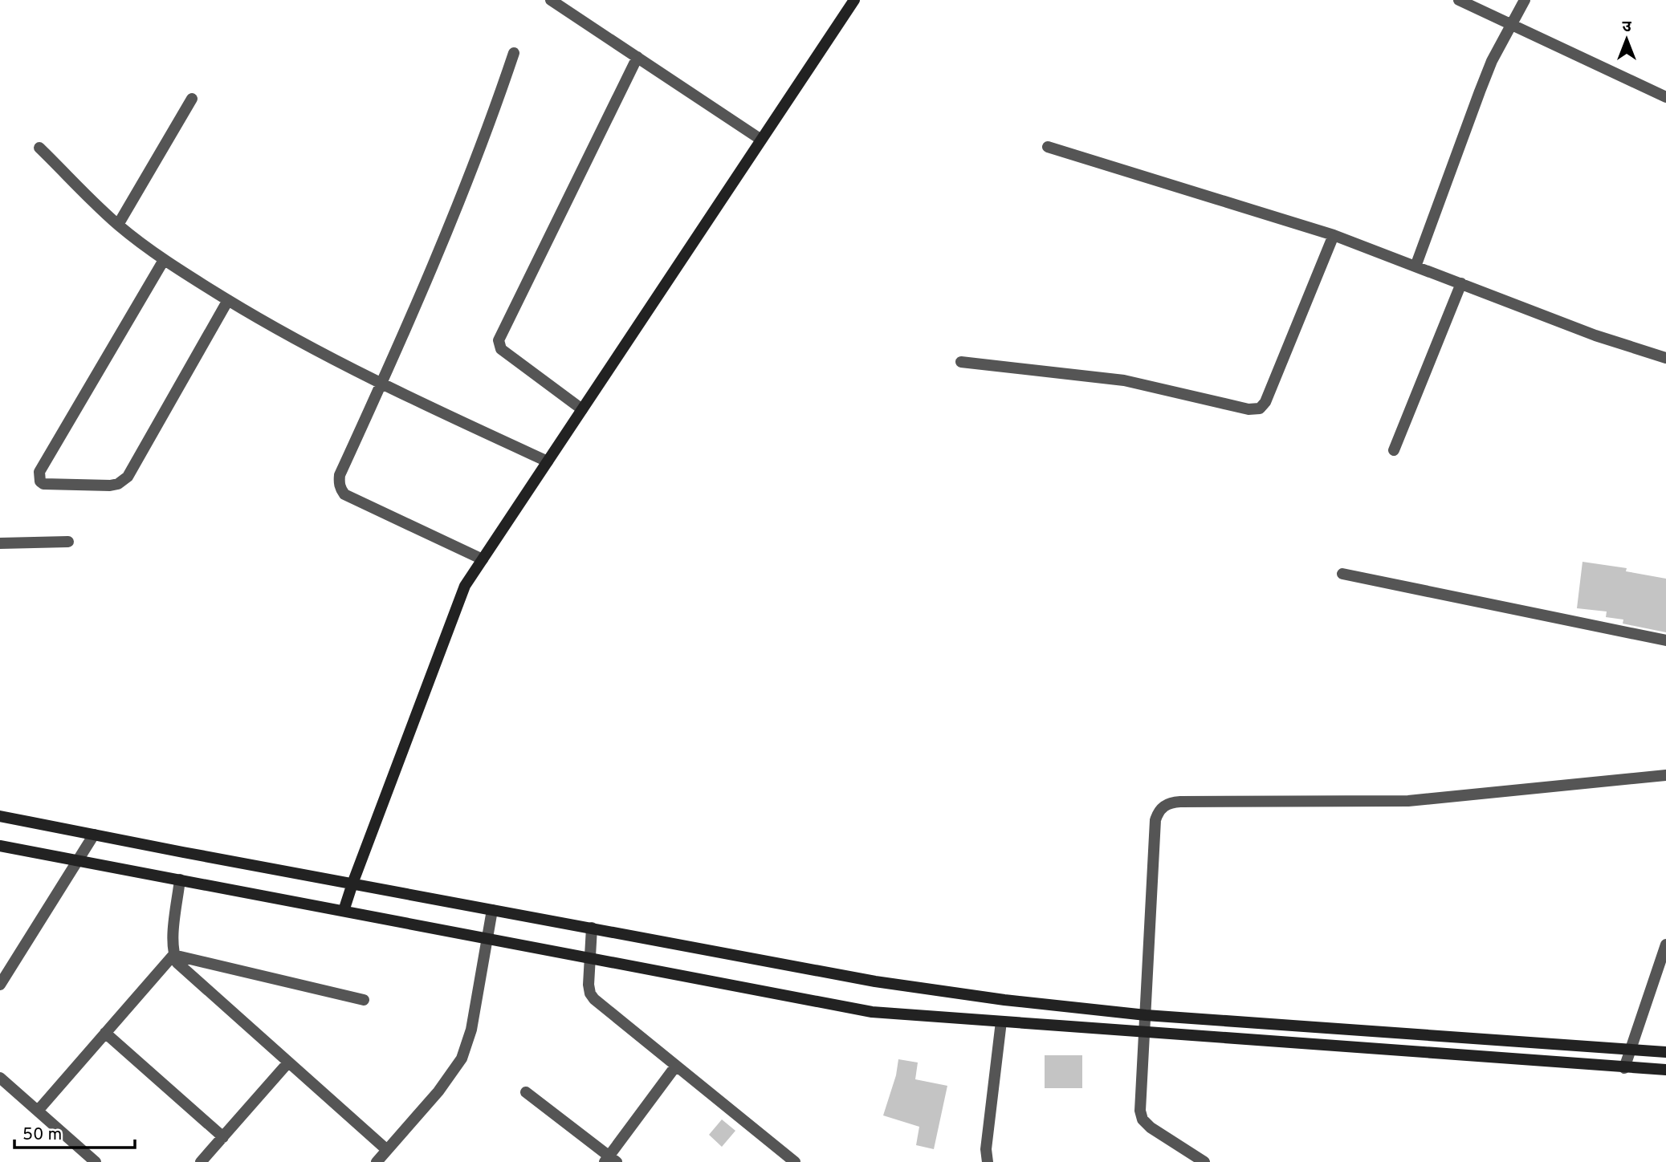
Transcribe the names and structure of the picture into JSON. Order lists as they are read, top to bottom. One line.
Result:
{"scale_bar":"50 m","north":"top"}
